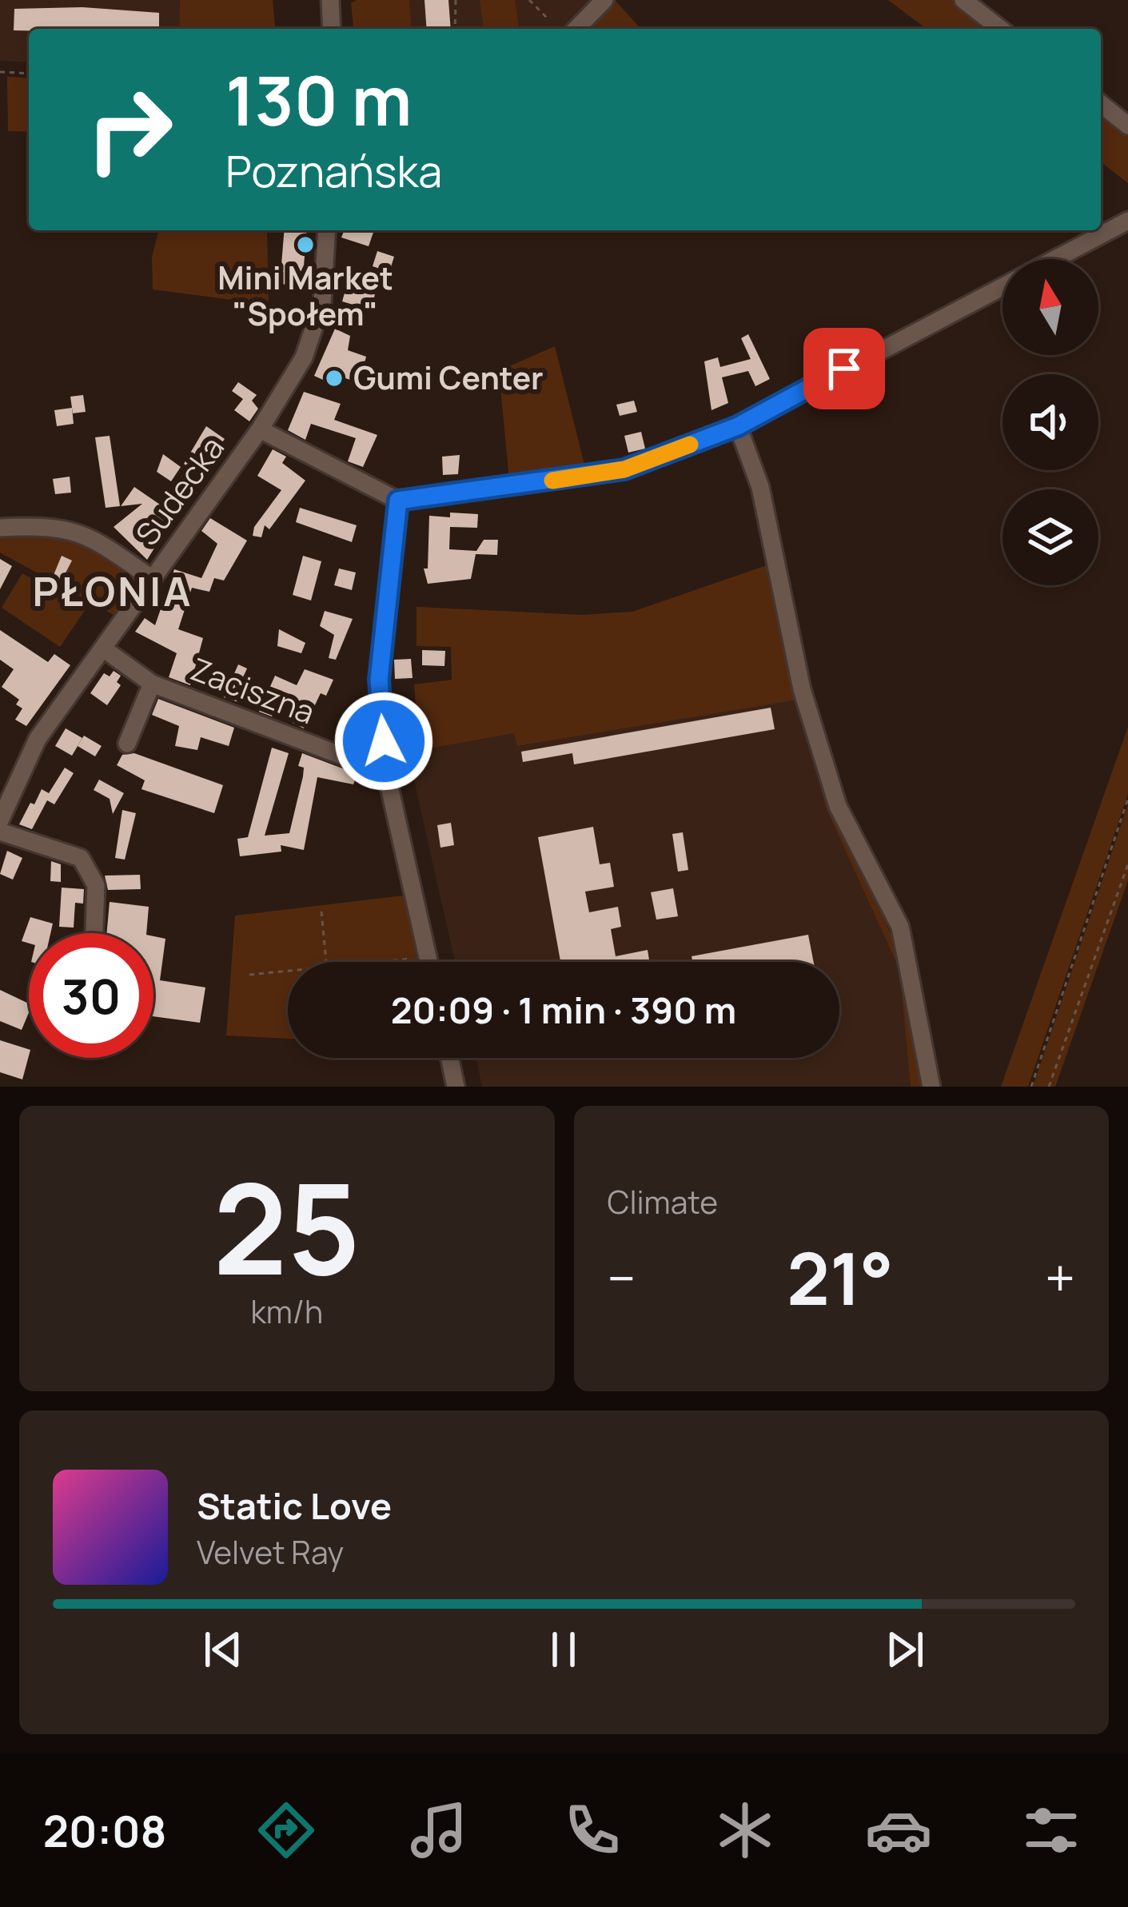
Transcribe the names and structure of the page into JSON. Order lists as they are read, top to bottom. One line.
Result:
{"streets":{"street":["Sudecka","Zaciszna"]},"crossings":[["Sudecka","Zaciszna"]],"districts":["PŁONIA"],"places":["Mini Market \"Społem\"","Gumi Center"],"north":"top","page":{"turn":["130 m","Poznańska"],"limit":"30","trip":"20:09 · 1 min · 390 m","tile":[["25","km/h"],"Climate"],"heat":["−","21°","+"],"song":["Static Love","Velvet Ray"],"tabs":"20:08"}}
